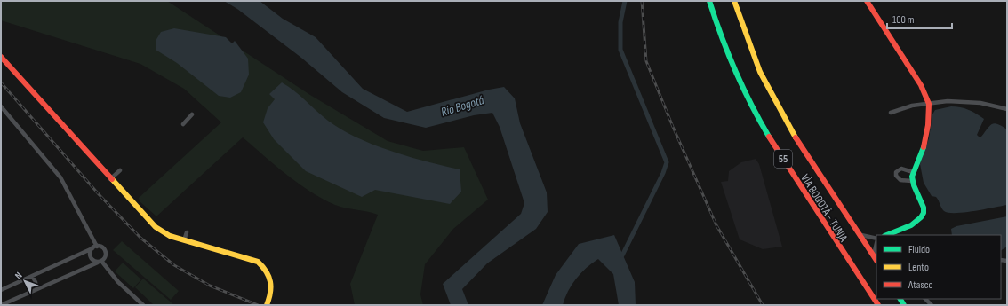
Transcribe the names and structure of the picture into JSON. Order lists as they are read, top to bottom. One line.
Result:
{"streets":{"main road":["55","VÍA BOGOTÁ - TUNJA"]},"water":["Río Bogotá"],"legend":["Fluido","Lento","Atasco"],"scale_bar":"100 m","north":"top left"}
